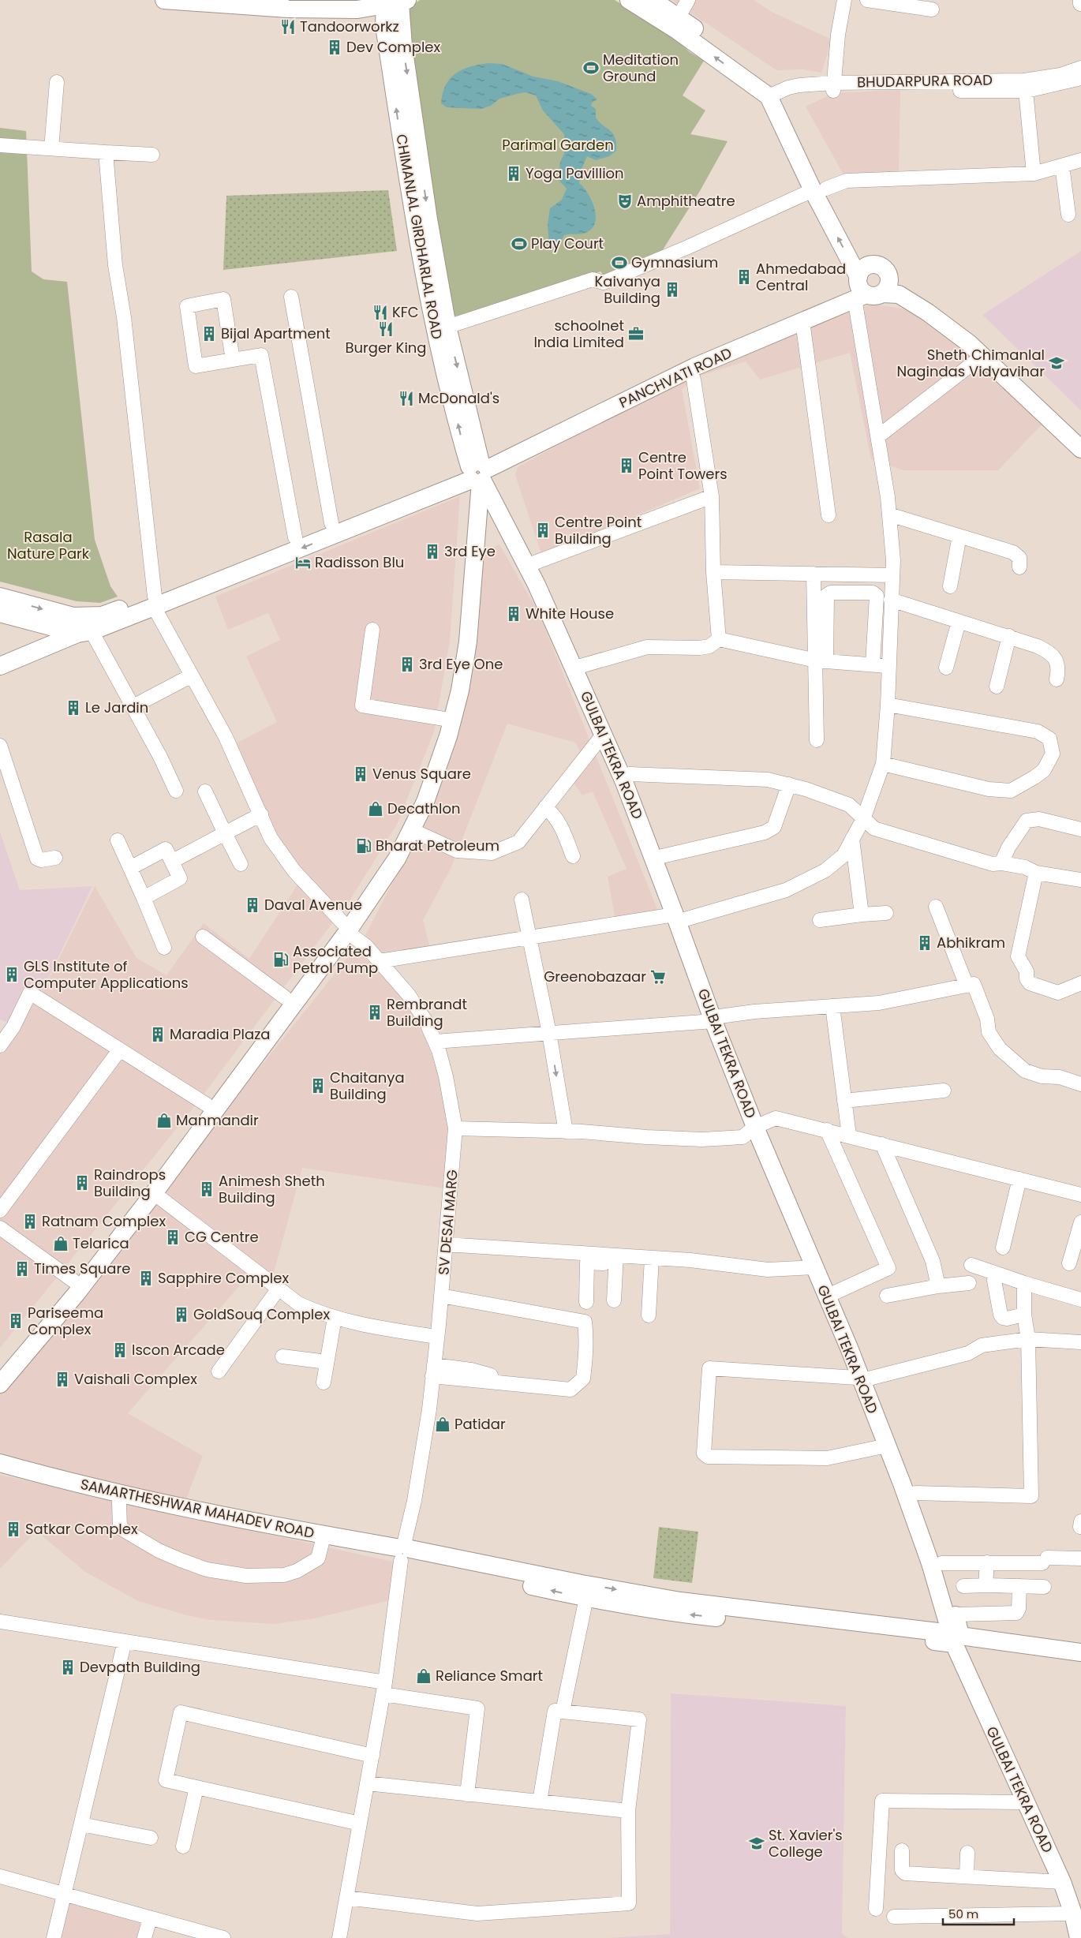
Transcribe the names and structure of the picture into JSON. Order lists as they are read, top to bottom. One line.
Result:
{"streets":{"main road":["CHIMANLAL GIRDHARLAL ROAD","PANCHVATI ROAD","GULBAI TEKRA ROAD","SAMARTHESHWAR MAHADEV ROAD"],"street":["BHUDARPURA ROAD","SV DESAI MARG"]},"crossings":[["CHIMANLAL GIRDHARLAL ROAD","PANCHVATI ROAD"],["CHIMANLAL GIRDHARLAL ROAD","GULBAI TEKRA ROAD"],["CHIMANLAL GIRDHARLAL ROAD","SV DESAI MARG"],["PANCHVATI ROAD","GULBAI TEKRA ROAD"],["SV DESAI MARG","SAMARTHESHWAR MAHADEV ROAD"]],"parks":["Parimal Garden","Rasala Nature Park"],"places":{"restaurant":["Tandoorworkz","KFC","Burger King","McDonald's"],"building":["Dev Complex","Yoga Pavillion","Ahmedabad Central","Kaivanya Building","Bijal Apartment","Centre Point Towers","Centre Point Building","3rd Eye","White House","3rd Eye One","Le Jardin","Venus Square","Daval Avenue","Abhikram","GLS Institute of Computer Applications","Rembrandt Building","Maradia Plaza","Chaitanya Building","Raindrops Building","Animesh Sheth Building","Ratnam Complex","CG Centre","Times Square","Sapphire Complex","GoldSouq Complex","Pariseema Complex","Iscon Arcade","Vaishali Complex","Satkar Complex","Devpath Building"],"sports":["Meditation Ground","Play Court","Gymnasium"],"theatre":["Amphitheatre"],"office":["schoolnet India Limited"],"school or university":["Sheth Chimanlal Nagindas Vidyavihar","St. Xavier's College"],"hotel":["Radisson Blu"],"shop":["Decathlon","Manmandir","Telarica","Patidar","Reliance Smart"],"fuel station":["Bharat Petroleum","Associated Petrol Pump"],"supermarket":["Greenobazaar"]},"scale_bar":"50 m"}
